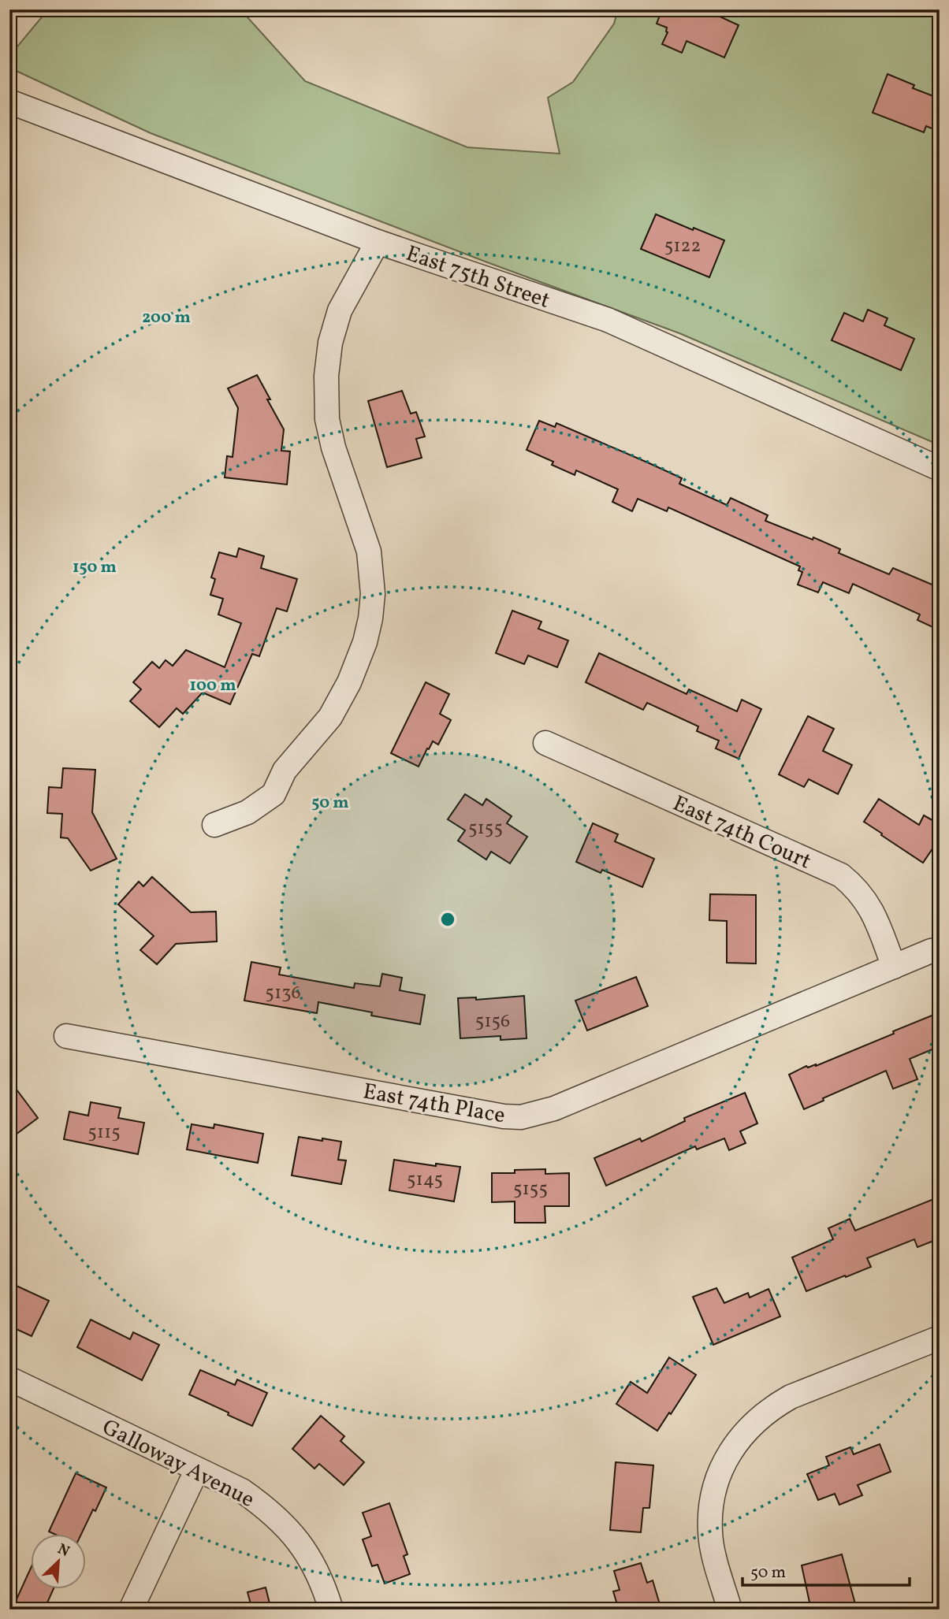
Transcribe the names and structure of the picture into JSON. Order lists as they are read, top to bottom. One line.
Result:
{"streets":{"street":["East 75th Street","East 74th Court","East 74th Place","Galloway Avenue"]},"crossings":[["East 74th Court","East 74th Place"]],"house_numbers":["5122","5155","5136","5156","5115","5145","5155"],"scale_bar":"50 m","north":"top right","rings":["200 m","150 m","100 m","50 m"]}
